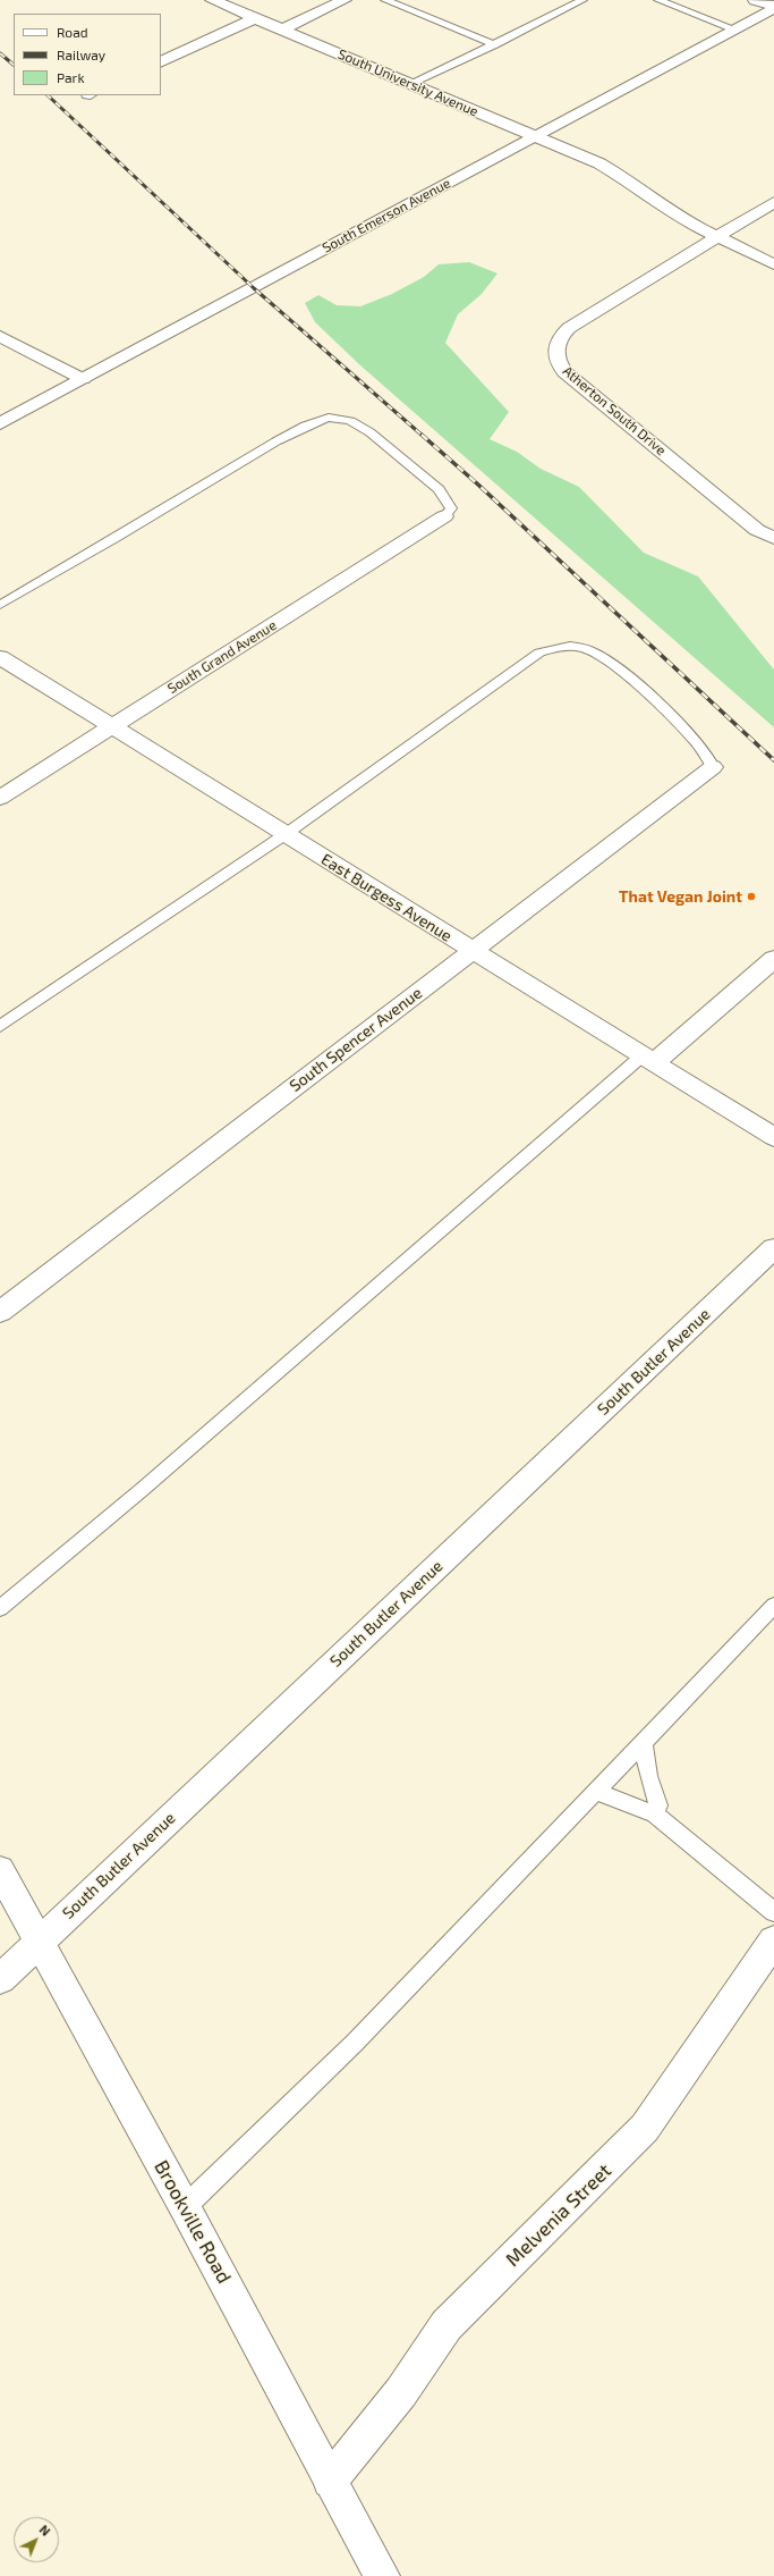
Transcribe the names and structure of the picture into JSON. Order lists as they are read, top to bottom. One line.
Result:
{"streets":{"street":["South University Avenue","South Emerson Avenue","Atherton South Drive","South Grand Avenue","East Burgess Avenue","South Spencer Avenue","South Butler Avenue","Melvenia Street","Brookville Road"]},"crossings":[["South University Avenue","South Emerson Avenue"],["South University Avenue","Atherton South Drive"],["South Grand Avenue","East Burgess Avenue"],["East Burgess Avenue","South Spencer Avenue"],["South Butler Avenue","Brookville Road"],["Melvenia Street","Brookville Road"]],"places":["That Vegan Joint"],"legend":["Road","Railway","Park"],"north":"top right"}
